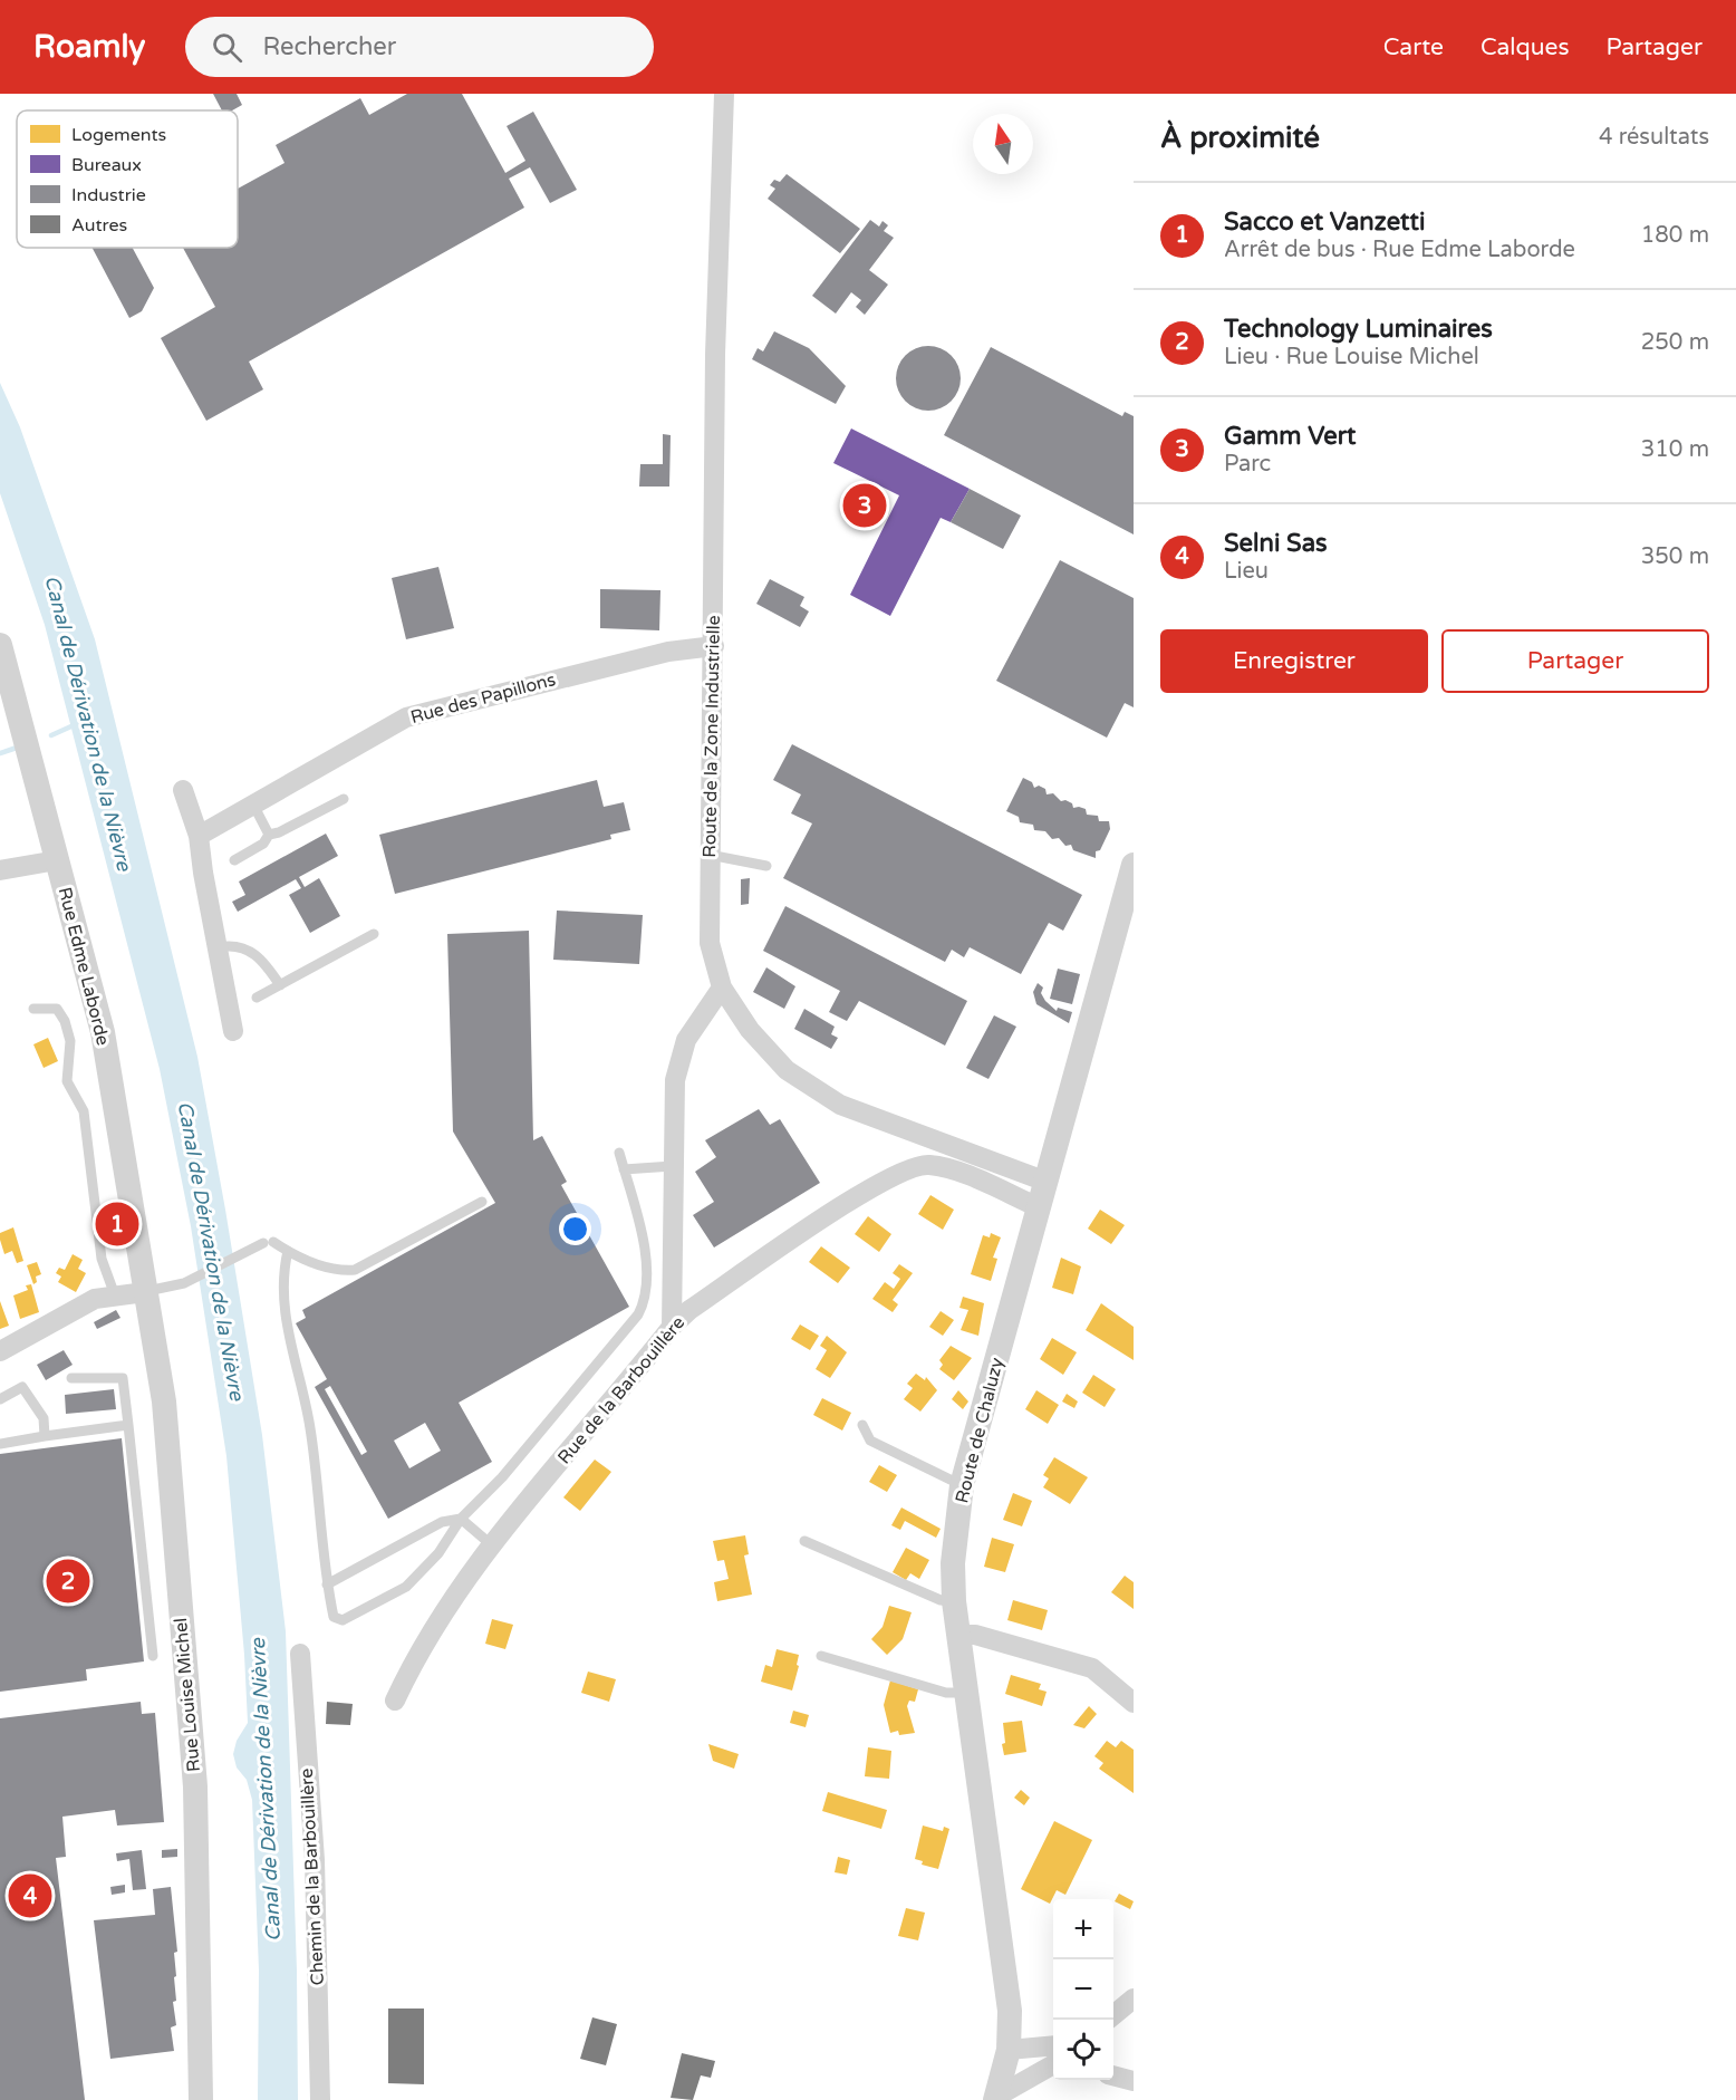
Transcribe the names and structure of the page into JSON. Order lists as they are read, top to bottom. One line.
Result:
{"streets":{"street":["Rue des Papillons","Route de la Zone Industrielle","Rue Edme Laborde","Rue de la Barbouillère","Route de Chaluzy","Rue Louise Michel","Chemin de la Barbouillère"]},"crossings":[["Rue des Papillons","Route de la Zone Industrielle"],["Route de la Zone Industrielle","Route de Chaluzy"],["Rue Edme Laborde","Rue Louise Michel"],["Rue de la Barbouillère","Route de Chaluzy"]],"water":["Canal de Dérivation de la Nièvre"],"legend":["Logements","Bureaux","Industrie","Autres"],"north":"top","page":{"header":"Roamly","search":"Rechercher","nav":["Carte","Calques","Partager"],"heading":["À proximité","4 résultats"],"list":[{"mark":"1","name":"Sacco et Vanzetti","note":"Arrêt de bus · Rue Edme Laborde","value":"180 m"},{"mark":"2","name":"Technology Luminaires","note":"Lieu · Rue Louise Michel","value":"250 m"},{"mark":"3","name":"Gamm Vert","note":"Parc","value":"310 m"},{"mark":"4","name":"Selni Sas","note":"Lieu","value":"350 m"}],"pins":["3","1","2","4"],"buttons":["Enregistrer","Partager"],"map_buttons":["+","−"]}}
